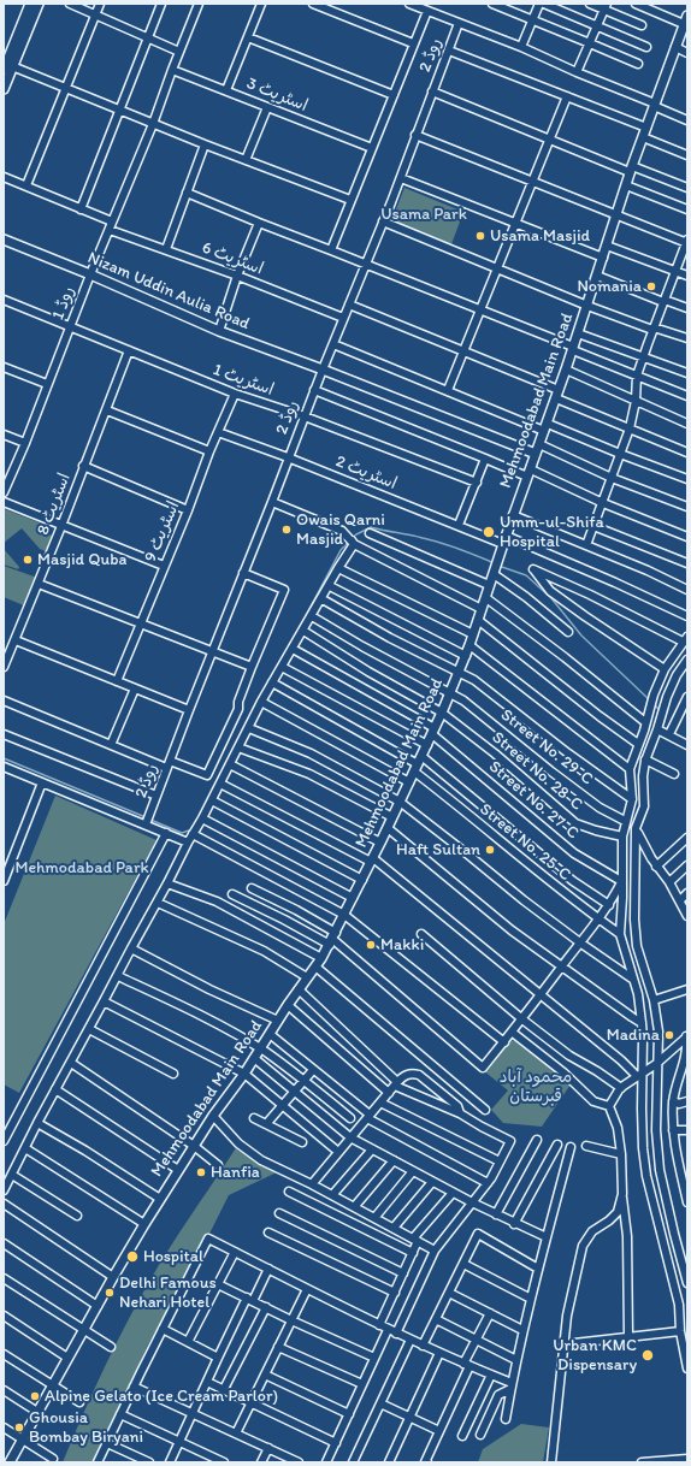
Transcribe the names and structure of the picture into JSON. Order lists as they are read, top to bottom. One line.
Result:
{"streets":{"main road":["Nizam Uddin Aulia Road","Mehmoodabad Main Road"],"street":["روڈ 2","اسٹریٹ 3","اسٹریٹ 6","روڈ 1","اسٹریٹ 1","اسٹریٹ 2","اسٹریٹ 8","اسٹریٹ 9","Street No. 29-C","Street No. 28-C","Street No. 27-C","Street No. 25-C"]},"crossings":[["روڈ 2","اسٹریٹ 6"],["روڈ 2","Nizam Uddin Aulia Road"],["روڈ 2","اسٹریٹ 1"],["روڈ 2","اسٹریٹ 2"],["اسٹریٹ 3","روڈ 1"],["اسٹریٹ 6","روڈ 1"],["Nizam Uddin Aulia Road","روڈ 1"],["Nizam Uddin Aulia Road","Mehmoodabad Main Road"],["روڈ 1","اسٹریٹ 1"],["اسٹریٹ 1","اسٹریٹ 8"],["اسٹریٹ 1","اسٹریٹ 9"],["Mehmoodabad Main Road","اسٹریٹ 2"],["Mehmoodabad Main Road","Street No. 29-C"],["Mehmoodabad Main Road","Street No. 28-C"],["Mehmoodabad Main Road","Street No. 27-C"],["Mehmoodabad Main Road","Street No. 25-C"],["اسٹریٹ 2","اسٹریٹ 9"]],"parks":["Usama Park","Mehmodabad Park","محمود آباد قبرستان"],"places":["Usama Masjid","Nomania","Owais Qarni Masjid","Umm-ul-Shifa Hospital","Masjid Quba","Haft Sultan","Makki","Madina","Hanfia","Hospital","Delhi Famous Nehari Hotel","Urban KMC Dispensary","Alpine Gelato (Ice Cream Parlor)","Ghousia Bombay Biryani"]}
